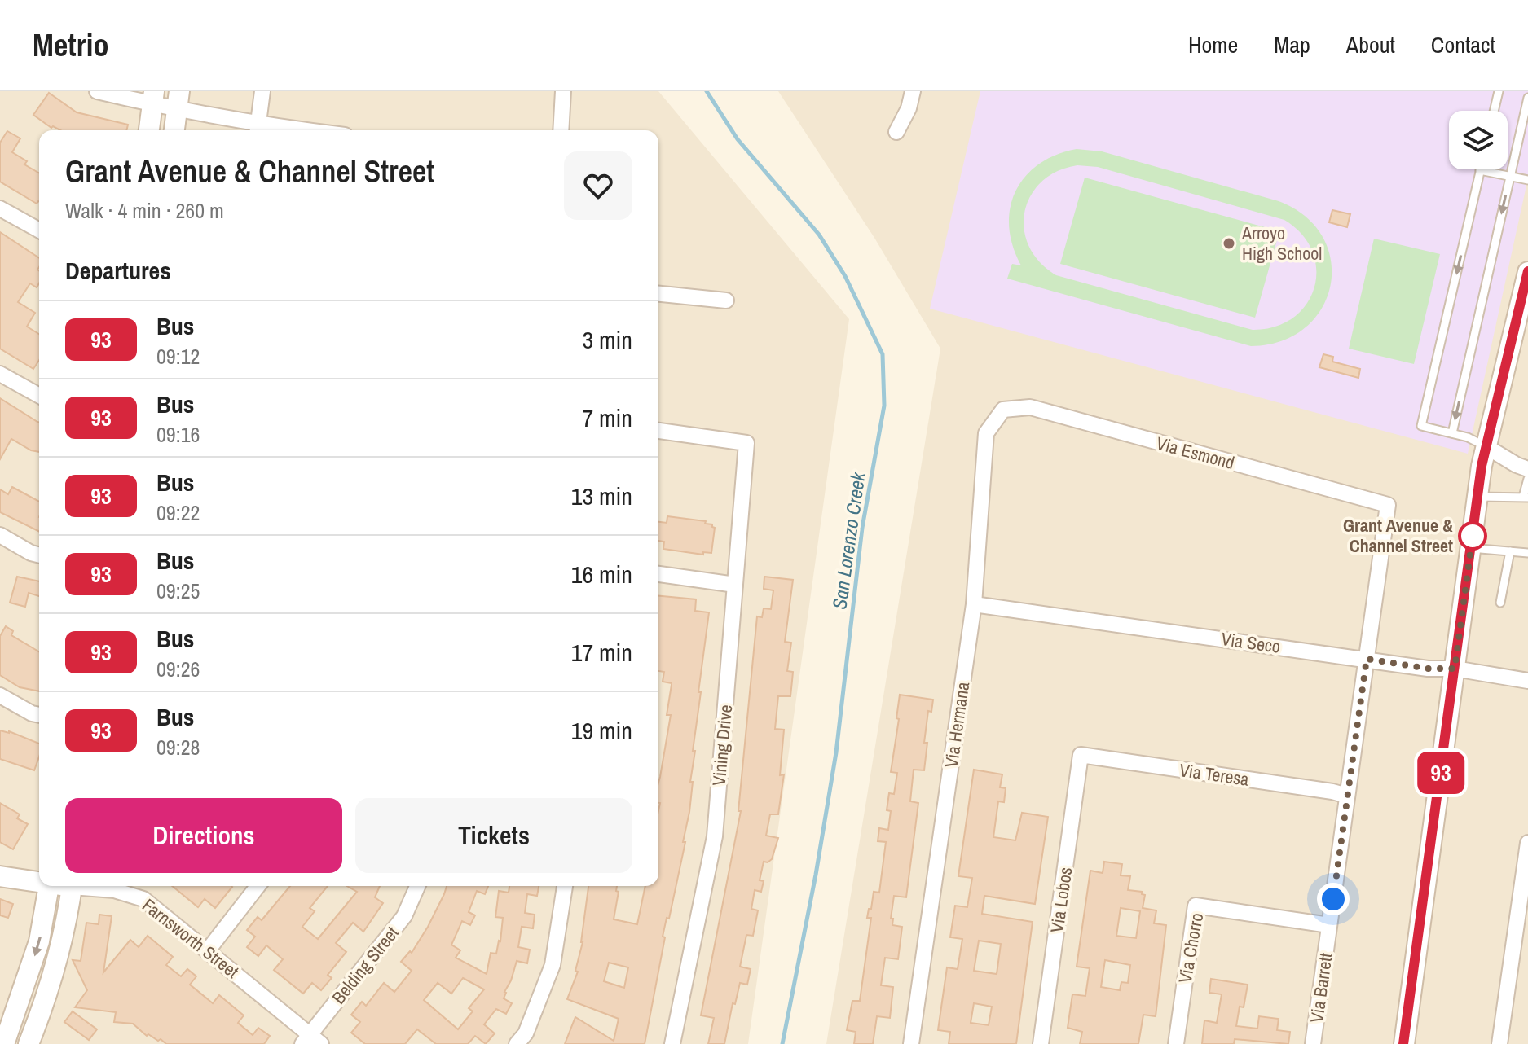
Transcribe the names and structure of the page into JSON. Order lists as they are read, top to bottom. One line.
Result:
{"streets":{"main road":["Farnsworth Street"],"street":["Via Esmond","Via Seco","Via Hermana","Vining Drive","Via Teresa","Via Lobos","Via Chorro","Belding Street","Via Barrett"]},"crossings":[["Via Esmond","Via Hermana"],["Via Esmond","Via Barrett"],["Via Seco","Via Hermana"],["Via Seco","Via Barrett"],["Via Teresa","Via Lobos"],["Via Teresa","Via Barrett"],["Farnsworth Street","Belding Street"],["Via Chorro","Via Barrett"]],"water":["San Lorenzo Creek"],"places":["Arroyo High School","Grant Avenue & Channel Street"],"lines":["bus line 93"],"page":{"header":"Metrio","nav":["Home","Map","About","Contact"],"on_map":"93","heading":[["Grant Avenue & Channel Street","Walk · 4 min · 260 m"],"Departures"],"list":[{"mark":"93","name":"Bus","note":"09:12","value":"3 min"},{"mark":"93","name":"Bus","note":"09:16","value":"7 min"},{"mark":"93","name":"Bus","note":"09:22","value":"13 min"},{"mark":"93","name":"Bus","note":"09:25","value":"16 min"},{"mark":"93","name":"Bus","note":"09:26","value":"17 min"},{"mark":"93","name":"Bus","note":"09:28","value":"19 min"}],"buttons":["Directions","Tickets"]}}
